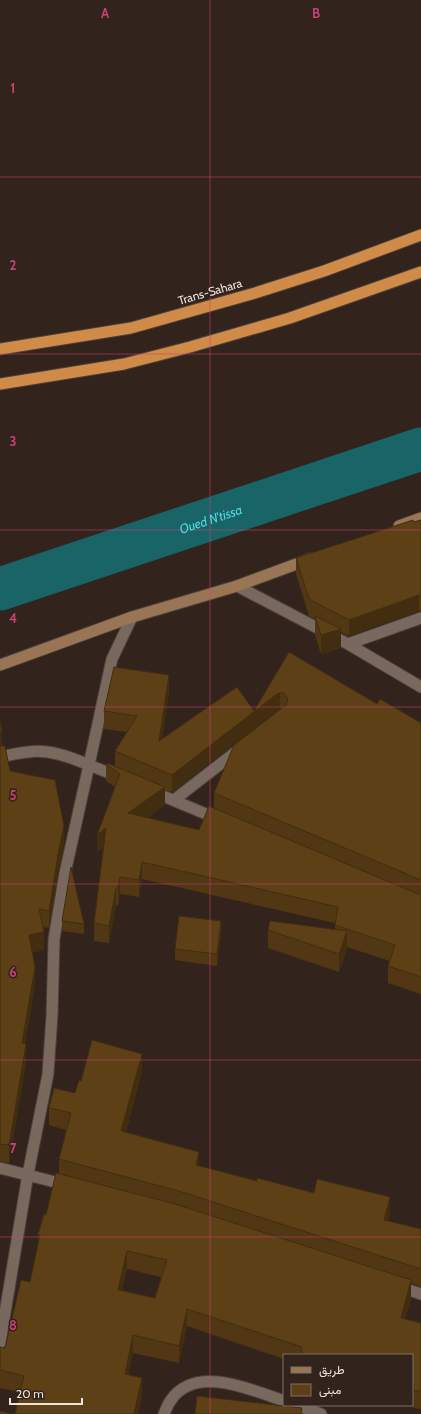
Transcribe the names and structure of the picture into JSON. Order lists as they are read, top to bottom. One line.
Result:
{"streets":{"highway":["Trans-Sahara"]},"water":["Oued N'tissa"],"legend":["طريق","مبنى"],"scale_bar":"20 m","grid":{"columns":["A","B"],"rows":["1","2","3","4","5","6","7","8"]}}
